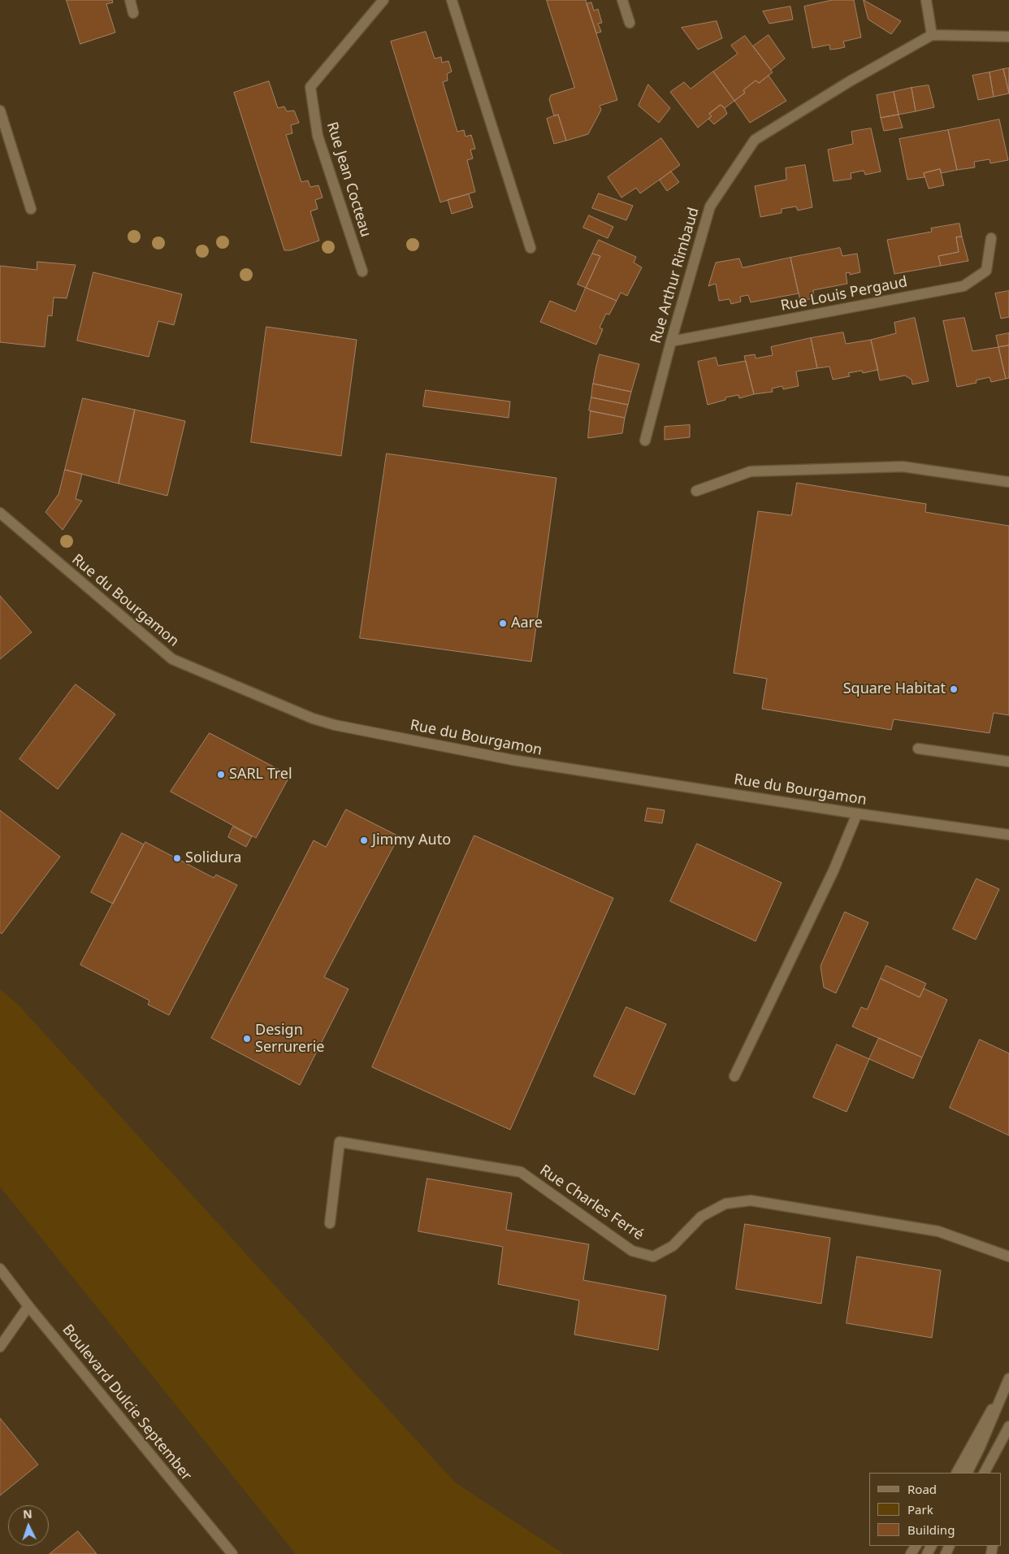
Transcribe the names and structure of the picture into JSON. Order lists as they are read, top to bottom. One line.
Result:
{"streets":{"street":["Rue Jean Cocteau","Rue Arthur Rimbaud","Rue Louis Pergaud","Rue du Bourgamon","Rue Charles Ferré","Boulevard Dulcie September"]},"crossings":[["Rue Arthur Rimbaud","Rue Louis Pergaud"]],"places":["Aare","Square Habitat","SARL Trel","Jimmy Auto","Solidura","Design Serrurerie"],"legend":["Road","Park","Building"],"north":"top"}
